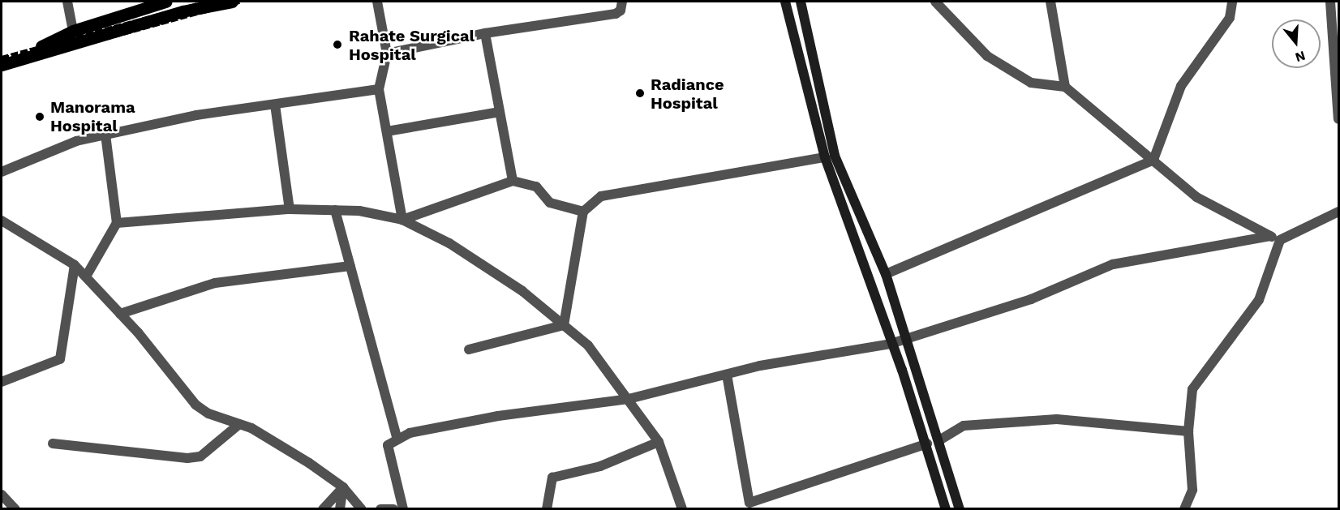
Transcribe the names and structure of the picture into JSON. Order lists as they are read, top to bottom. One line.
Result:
{"places":["Rahate Surgical Hospital","Radiance Hospital","Manorama Hospital"],"north":"bottom"}
